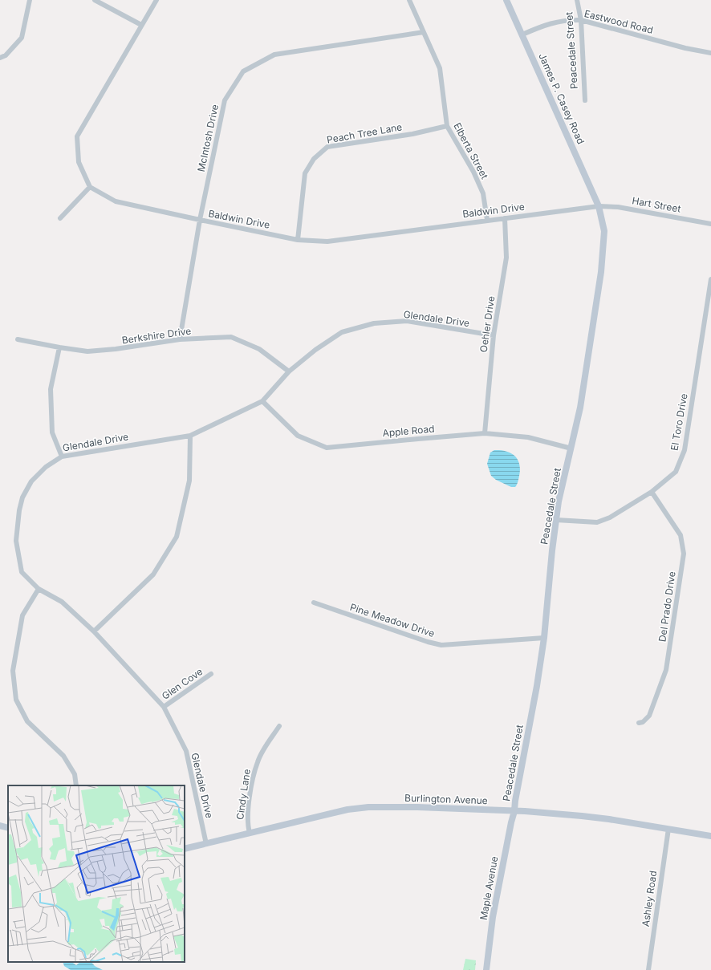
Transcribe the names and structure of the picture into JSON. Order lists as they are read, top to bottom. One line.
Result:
{"streets":{"main road":["Peacedale Street","James P. Casey Road","Burlington Avenue","Maple Avenue"],"street":["Eastwood Road","Peach Tree Lane","McIntosh Drive","Elberta Street","Hart Street","Baldwin Drive","Glendale Drive","Oehler Drive","Berkshire Drive","El Toro Drive","Apple Road","Del Prado Drive","Pine Meadow Drive","Glen Cove","Cindy Lane","Ashley Road"]},"crossings":[["Eastwood Road","Peacedale Street"],["Eastwood Road","James P. Casey Road"],["Peacedale Street","James P. Casey Road"],["Peacedale Street","Hart Street"],["Peacedale Street","Baldwin Drive"],["Peacedale Street","El Toro Drive"],["Peacedale Street","Apple Road"],["Peacedale Street","Pine Meadow Drive"],["Peacedale Street","Burlington Avenue"],["Peacedale Street","Maple Avenue"],["James P. Casey Road","Hart Street"],["James P. Casey Road","Baldwin Drive"],["Peach Tree Lane","Elberta Street"],["Peach Tree Lane","Baldwin Drive"],["McIntosh Drive","Elberta Street"],["McIntosh Drive","Baldwin Drive"],["McIntosh Drive","Berkshire Drive"],["Elberta Street","Baldwin Drive"],["Hart Street","Baldwin Drive"],["Baldwin Drive","Oehler Drive"],["Glendale Drive","Oehler Drive"],["Glendale Drive","Berkshire Drive"],["Glendale Drive","Apple Road"],["Glendale Drive","Glen Cove"],["Glendale Drive","Burlington Avenue"],["Oehler Drive","Apple Road"],["El Toro Drive","Del Prado Drive"],["Cindy Lane","Burlington Avenue"],["Burlington Avenue","Maple Avenue"],["Burlington Avenue","Ashley Road"]]}
